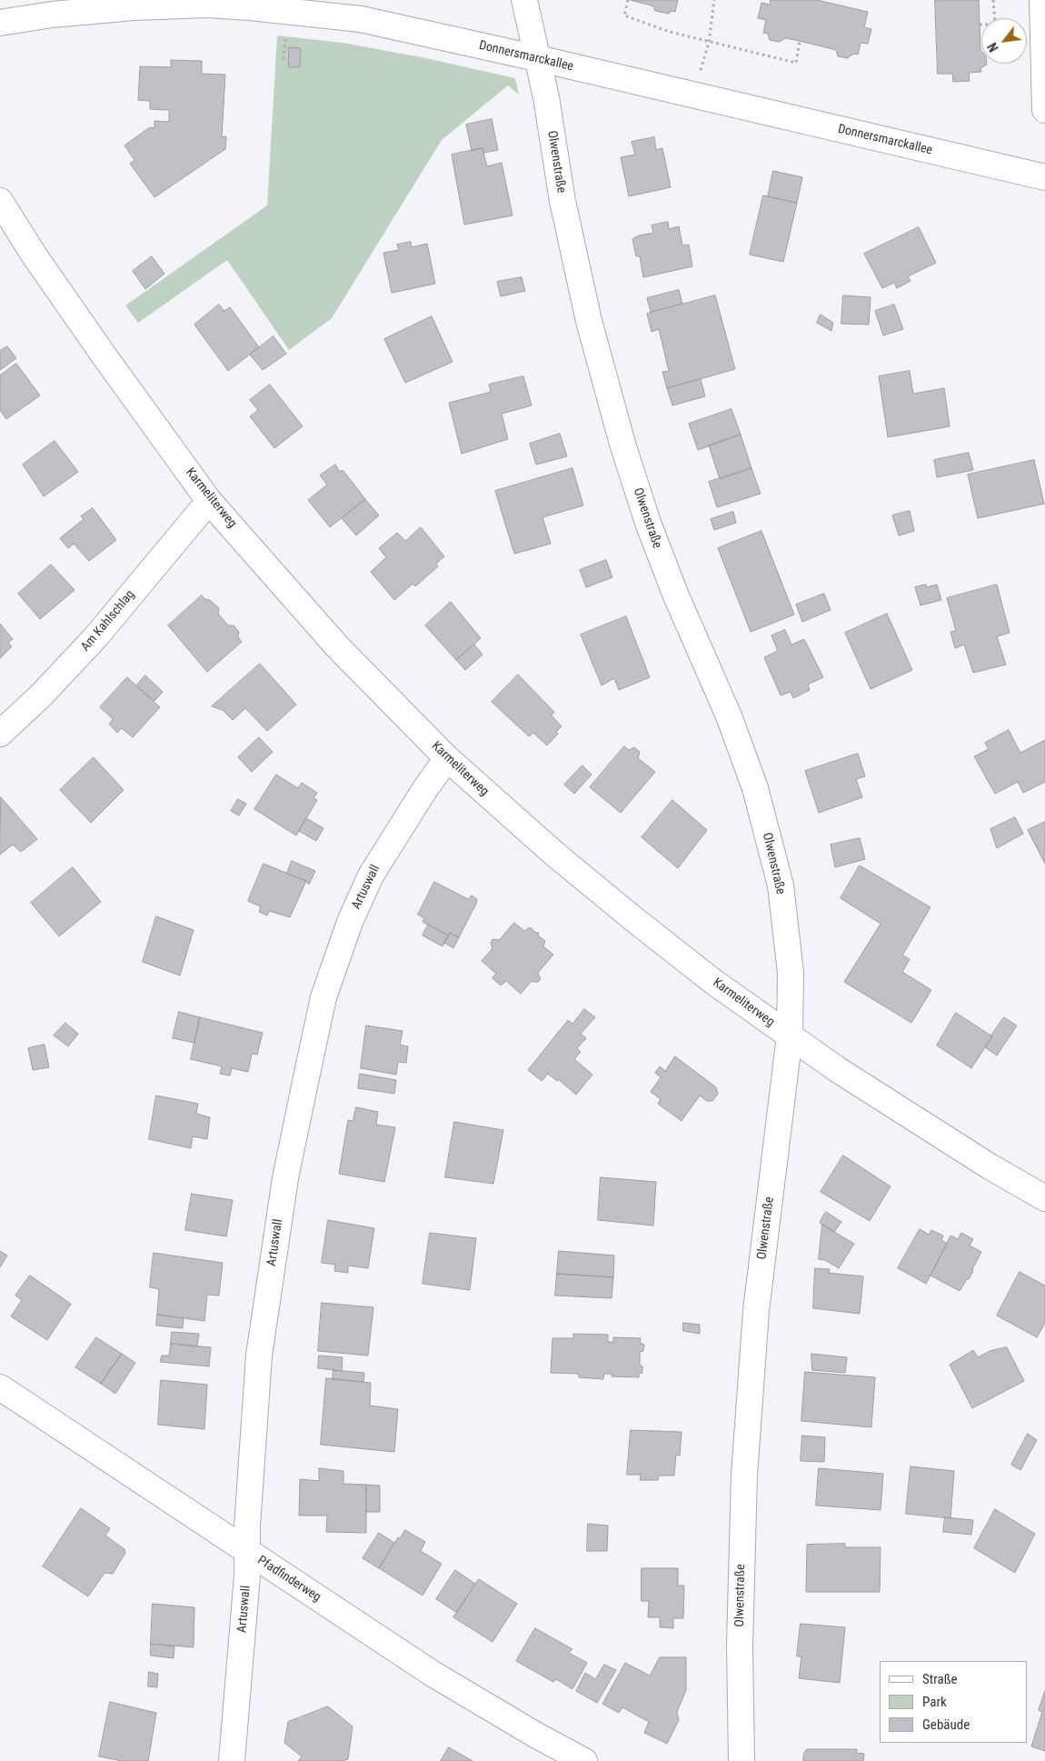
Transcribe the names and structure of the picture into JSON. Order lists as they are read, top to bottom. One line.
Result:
{"streets":{"street":["Donnersmarckallee","Olwenstraße","Karmeliterweg","Am Kahlschlag","Artuswall","Pfadfinderweg"]},"crossings":[["Donnersmarckallee","Olwenstraße"],["Olwenstraße","Karmeliterweg"],["Karmeliterweg","Am Kahlschlag"],["Karmeliterweg","Artuswall"],["Artuswall","Pfadfinderweg"]],"legend":["Straße","Park","Gebäude"],"north":"bottom left"}
